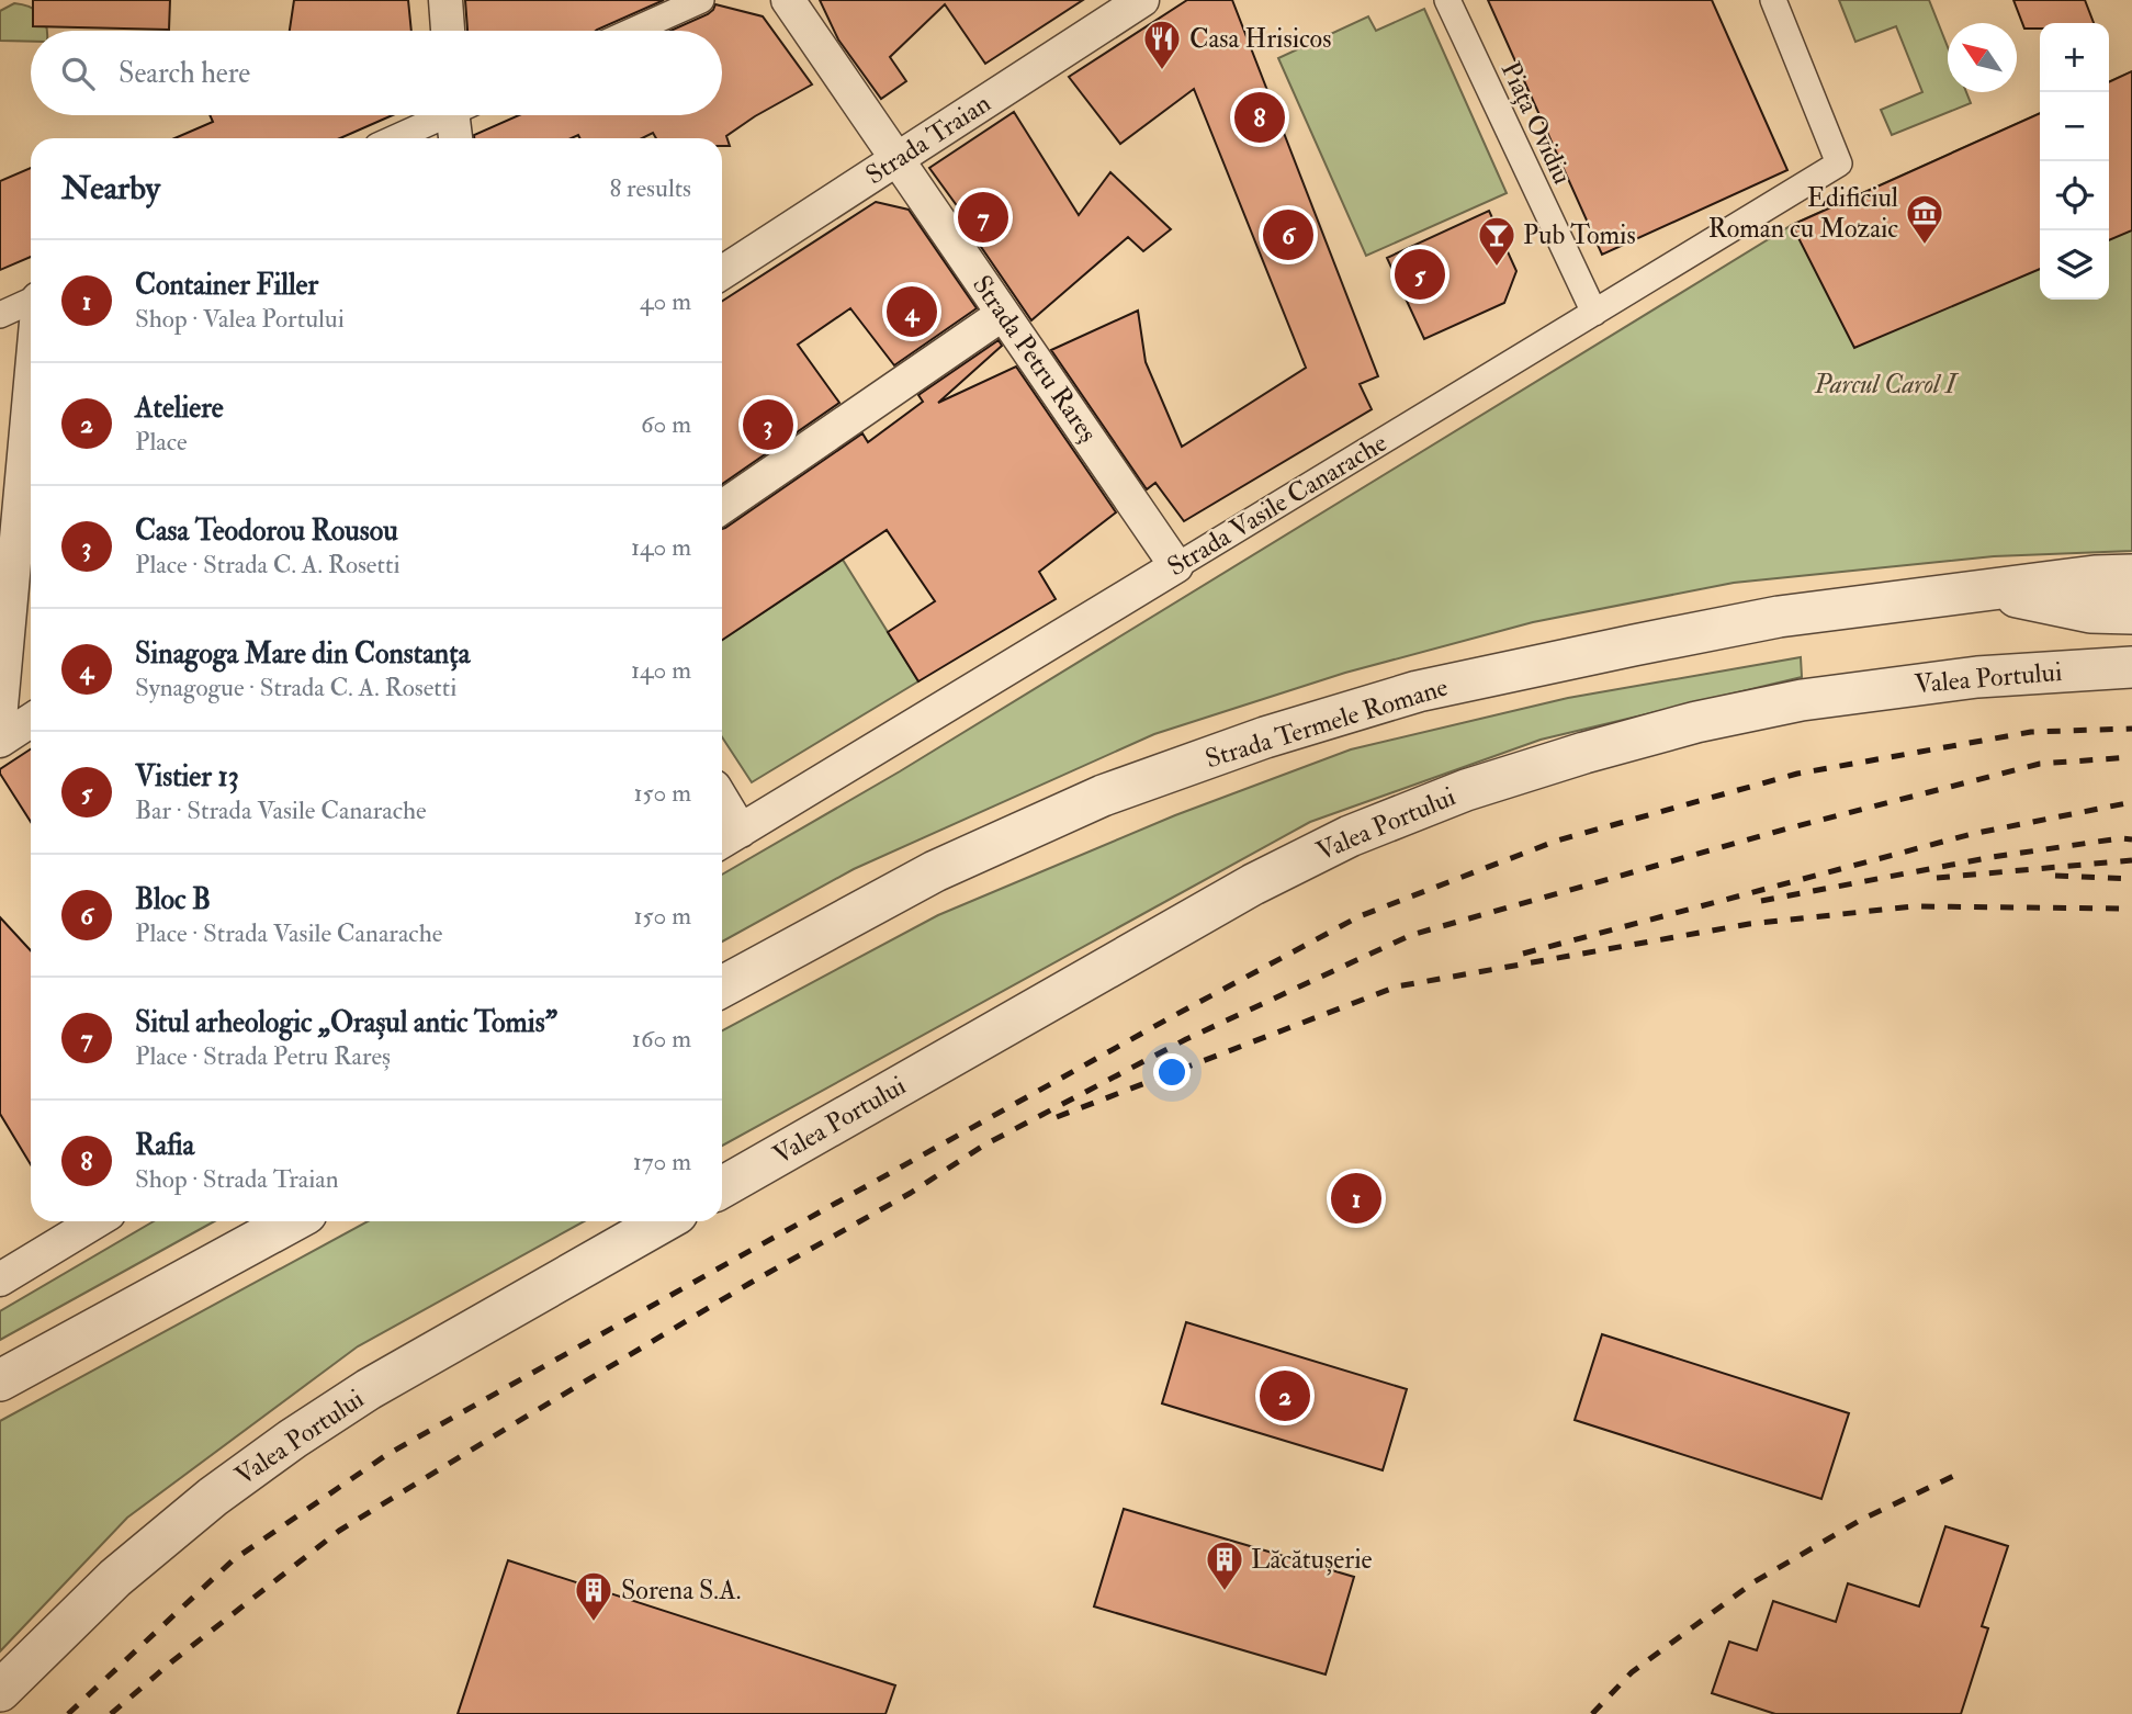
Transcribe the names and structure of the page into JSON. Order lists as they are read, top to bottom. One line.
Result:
{"streets":{"street":["Piața Ovidiu","Strada Traian","Strada Petru Rareș","Strada Vasile Canarache","Valea Portului","Strada Termele Romane"]},"crossings":[["Piața Ovidiu","Strada Vasile Canarache"],["Strada Traian","Strada Petru Rareș"],["Strada Petru Rareș","Strada Vasile Canarache"]],"parks":["Parcul Carol I"],"places":{"restaurant":["Casa Hrisicos"],"museum":["Edificiul Roman cu Mozaic"],"bar":["Pub Tomis"],"building":["Lăcătușerie","Sorena S.A."]},"north":"top left","page":{"map_buttons":["+","−"],"search":"Search here","pins":["8","7","6","5","4","3","1","2"],"heading":["Nearby","8 results"],"list":[{"mark":"1","name":"Container Filler","note":"Shop · Valea Portului","value":"40 m"},{"mark":"2","name":"Ateliere","note":"Place","value":"60 m"},{"mark":"3","name":"Casa Teodorou Rousou","note":"Place · Strada C. A. Rosetti","value":"140 m"},{"mark":"4","name":"Sinagoga Mare din Constanța","note":"Synagogue · Strada C. A. Rosetti","value":"140 m"},{"mark":"5","name":"Vistier 13","note":"Bar · Strada Vasile Canarache","value":"150 m"},{"mark":"6","name":"Bloc B","note":"Place · Strada Vasile Canarache","value":"150 m"},{"mark":"7","name":"Situl arheologic „Orașul antic Tomis”","note":"Place · Strada Petru Rareș","value":"160 m"},{"mark":"8","name":"Rafia","note":"Shop · Strada Traian","value":"170 m"}]}}
